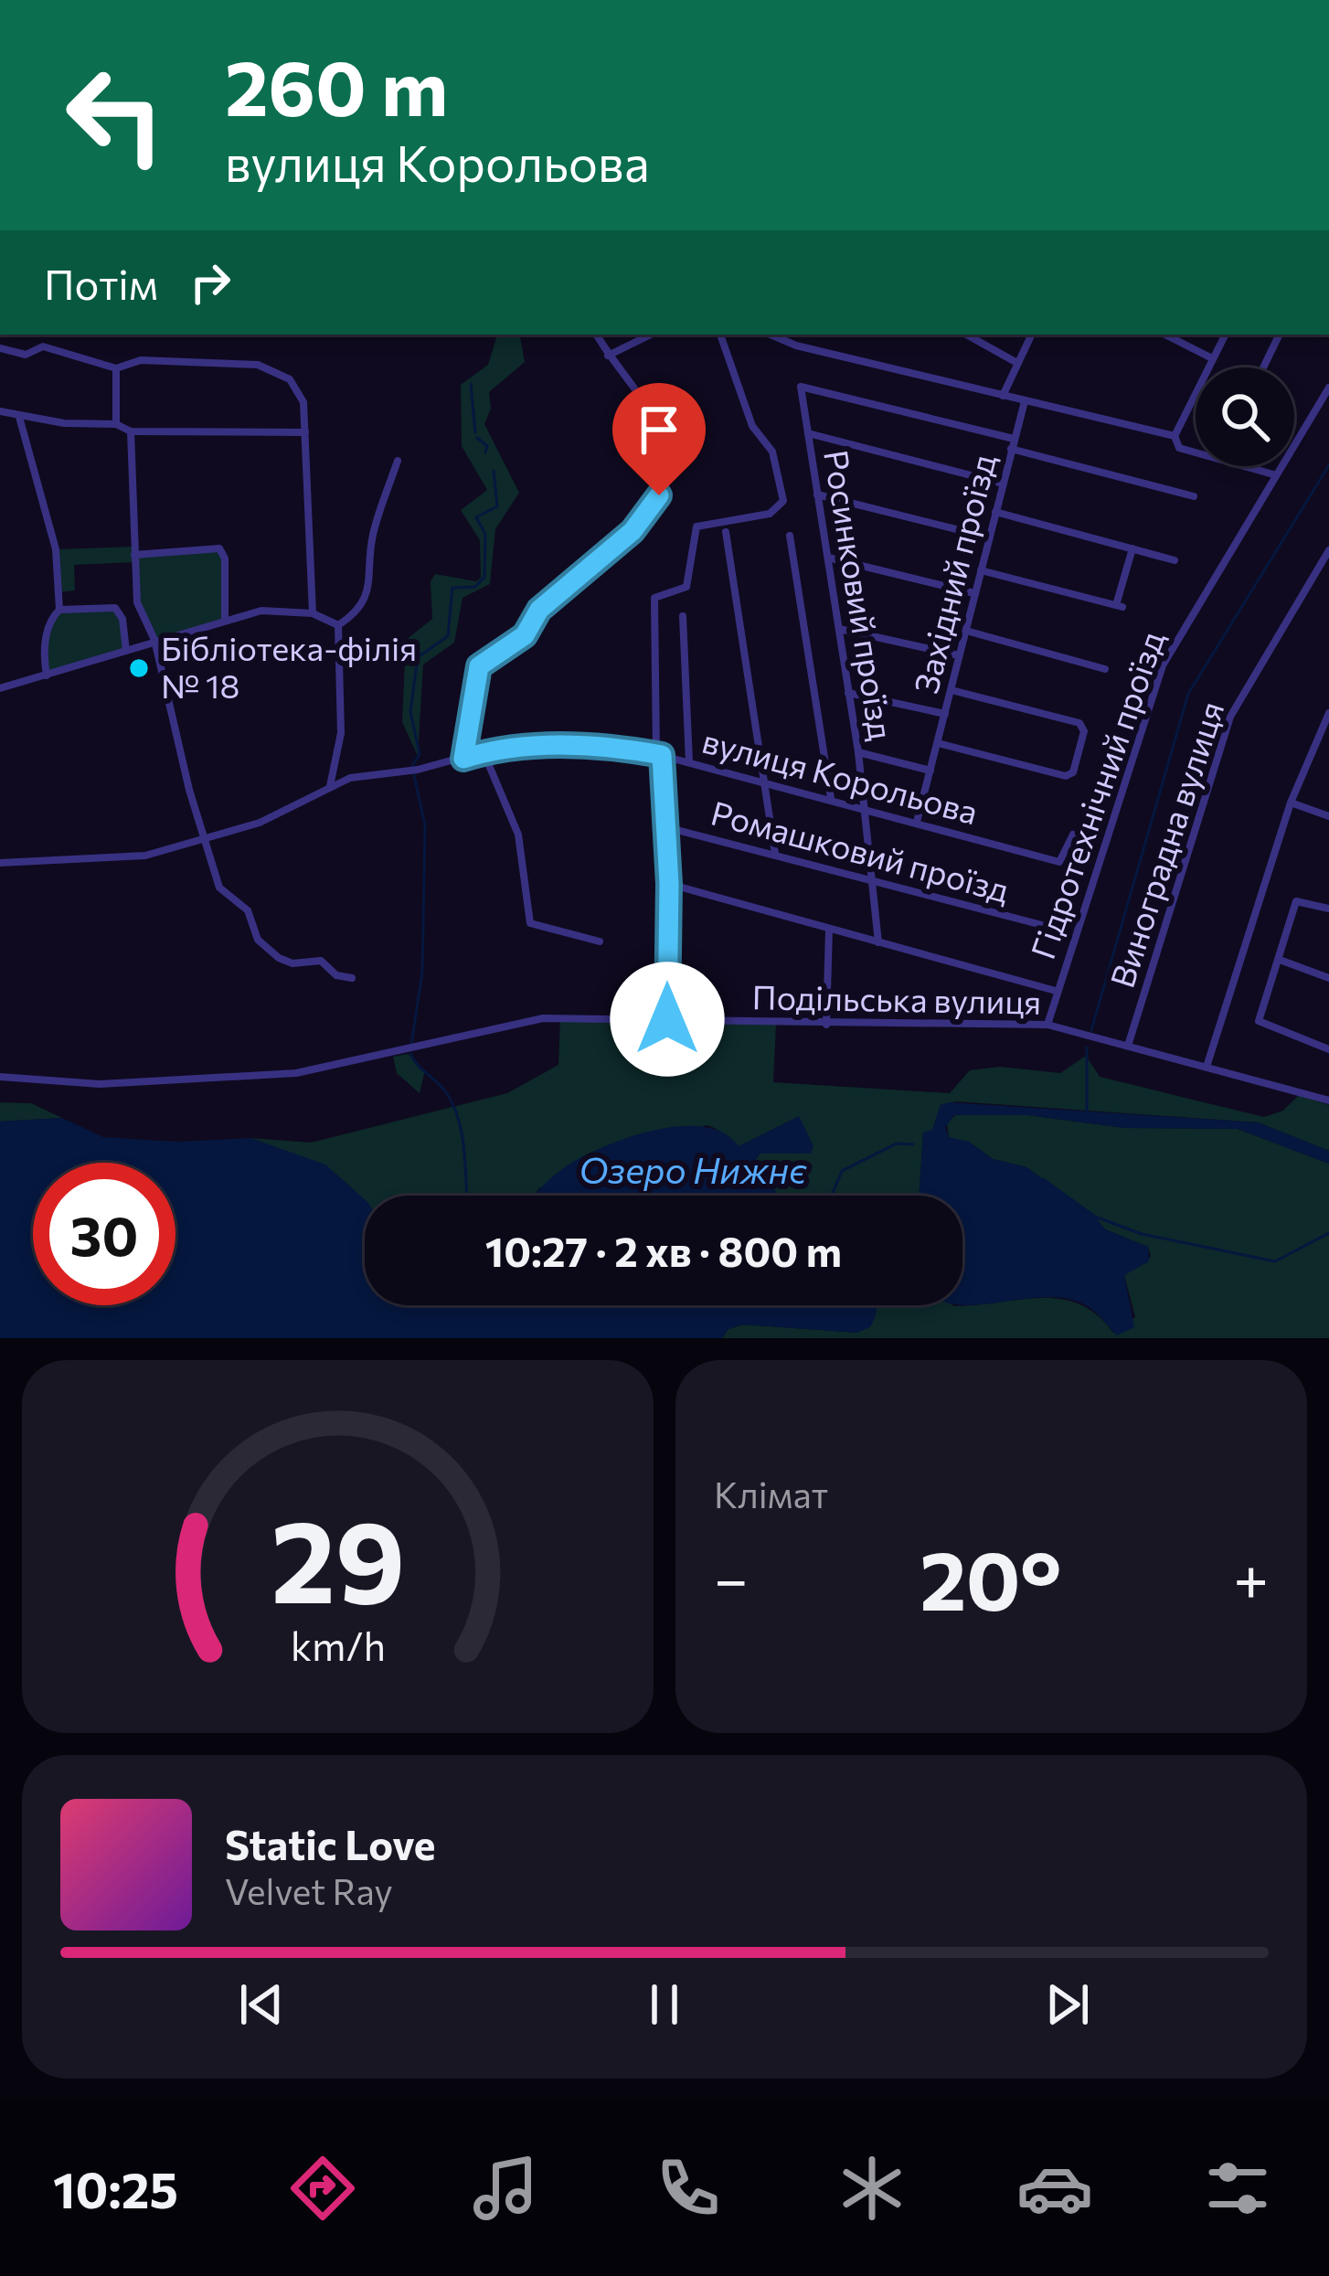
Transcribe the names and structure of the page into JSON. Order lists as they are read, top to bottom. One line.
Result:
{"streets":{"street":["Західний проїзд","Росинковий проїзд","вулиця Корольова","Гідротехнічний проїзд","Виноградна вулиця","Ромашковий проїзд","Подільська вулиця"]},"crossings":[["Західний проїзд","Росинковий проїзд"],["Західний проїзд","вулиця Корольова"],["Росинковий проїзд","вулиця Корольова"],["Росинковий проїзд","Ромашковий проїзд"],["Гідротехнічний проїзд","Подільська вулиця"],["Виноградна вулиця","Подільська вулиця"]],"water":["Озеро Нижнє"],"places":["Бібліотека-філія № 18"],"page":{"turn":["260 m","вулиця Корольова"],"then":"Потім","limit":"30","trip":"10:27 · 2 хв · 800 m","tile":"Клімат","heat":["−","20°","+"],"song":["Static Love","Velvet Ray"],"tabs":"10:25","gauge":["29","km/h"]}}
